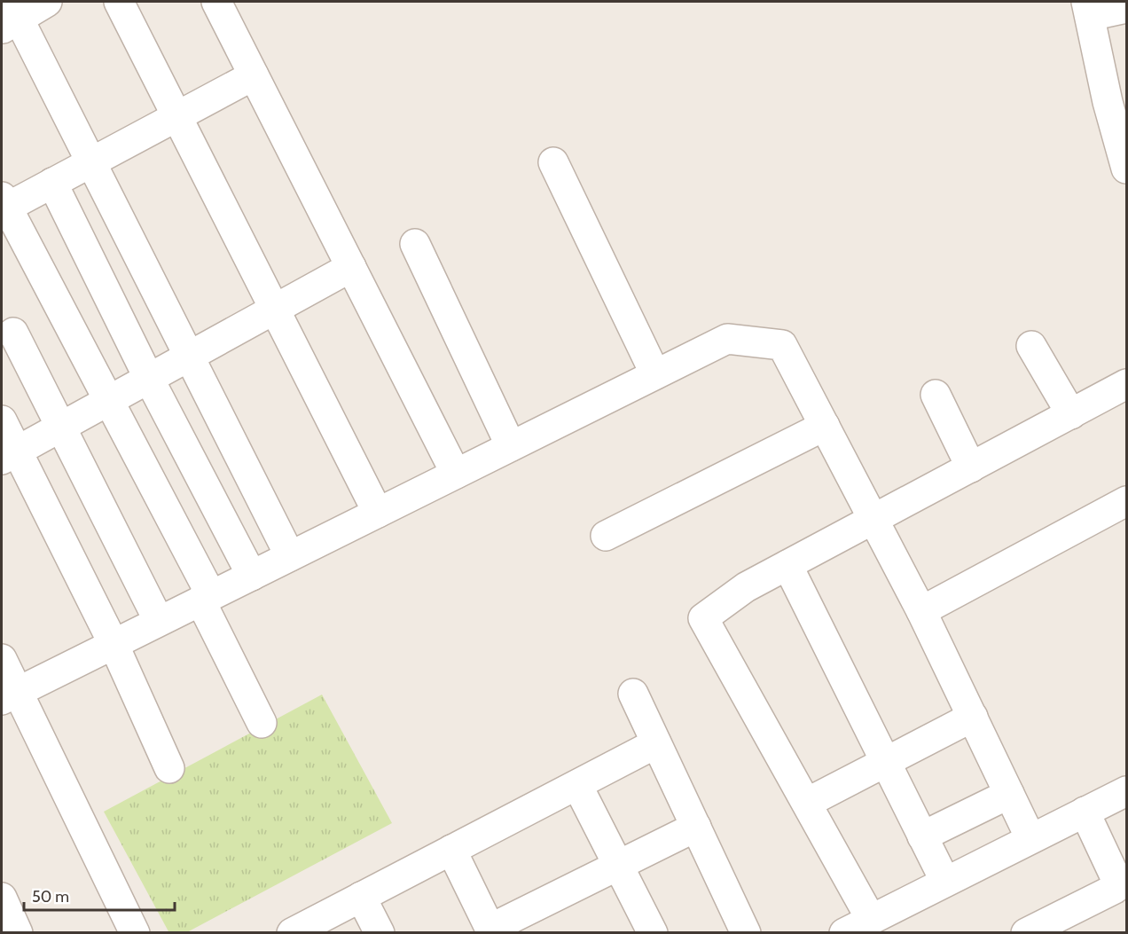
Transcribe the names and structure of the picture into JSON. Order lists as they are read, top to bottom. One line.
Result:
{"scale_bar":"50 m"}
